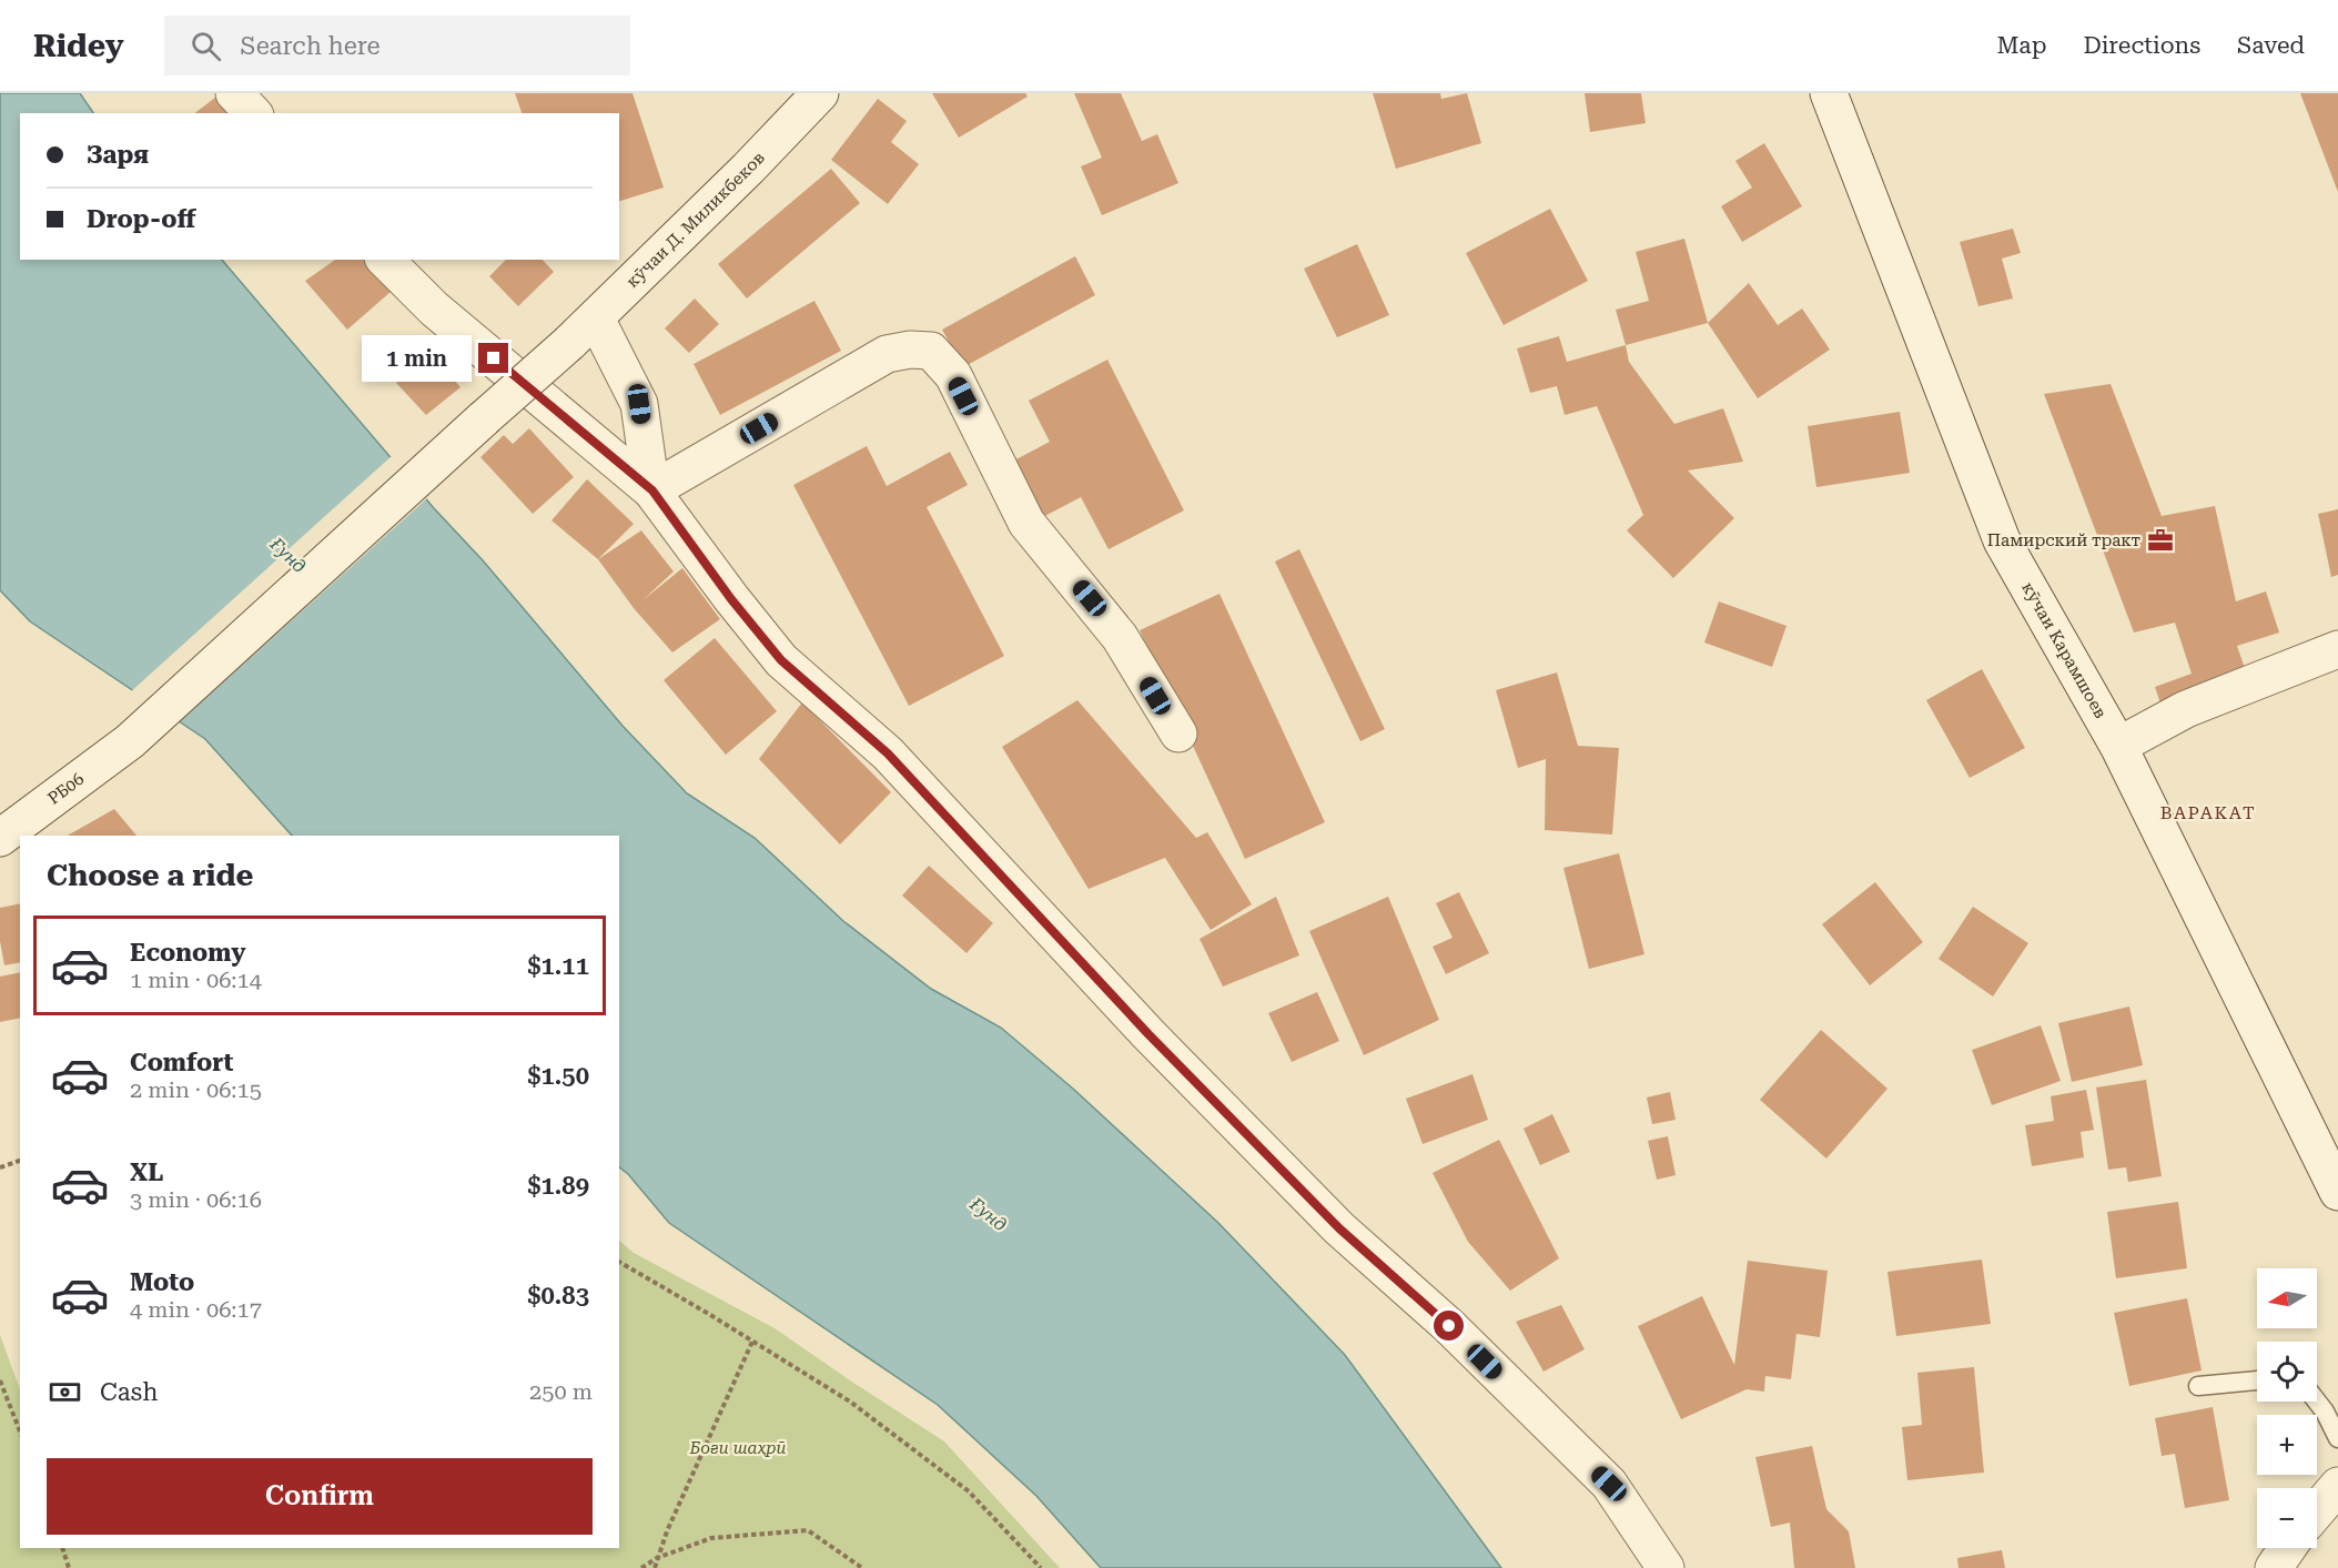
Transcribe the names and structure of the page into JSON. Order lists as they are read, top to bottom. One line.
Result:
{"streets":{"street":["кӯчаи Д. Миликбеков","кӯчаи Карамшоев","РБ06"]},"crossings":[["кӯчаи Д. Миликбеков","РБ06"]],"districts":["ВАРАКАТ"],"water":["Ғунд"],"parks":["Боғи шаҳрӣ"],"places":{"office":["Памирский тракт"]},"north":"left","page":{"header":"Ridey","search":"Search here","nav":["Map","Directions","Saved"],"banner":["Заря","Drop-off"],"bubble":"1 min","heading":"Choose a ride","list":[{"name":"Economy","note":"1 min · 06:14","value":"$1.11"},{"name":"Comfort","note":"2 min · 06:15","value":"$1.50"},{"name":"XL","note":"3 min · 06:16","value":"$1.89"},{"name":"Moto","note":"4 min · 06:17","value":"$0.83"}],"map_buttons":["+","−"],"pay":["Cash","250 m"],"buttons":"Confirm"}}
